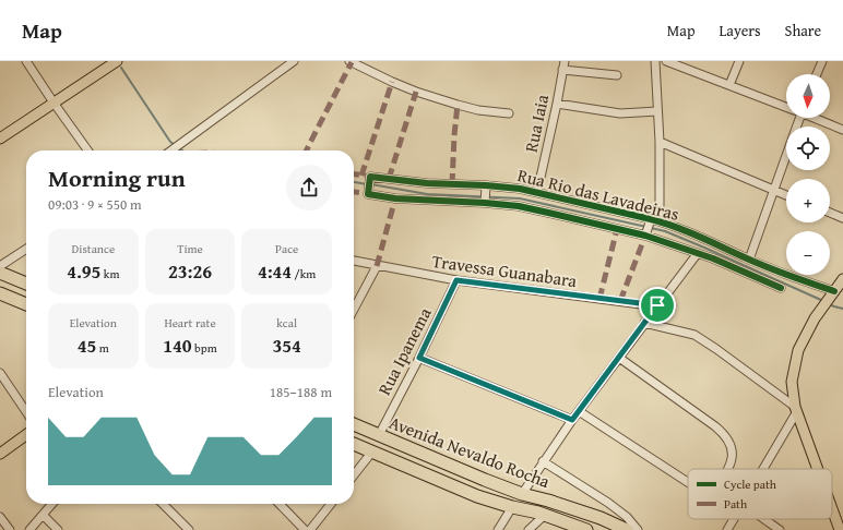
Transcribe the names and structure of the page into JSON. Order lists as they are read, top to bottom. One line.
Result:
{"streets":{"highway":["Avenida Nevaldo Rocha"],"street":["Rua Iaia","Rua Rio das Lavadeiras","Travessa Guanabara","Rua Ipanema"]},"crossings":[["Rua Iaia","Rua Rio das Lavadeiras"],["Travessa Guanabara","Rua Ipanema"],["Rua Ipanema","Avenida Nevaldo Rocha"]],"legend":["Cycle path","Path"],"north":"bottom","page":{"header":"Map","nav":["Map","Layers","Share"],"map_buttons":["+","−"],"heading":["Morning run","09:03 · 9 × 550 m"],"stats":[["Distance","4.95 km"],["Time","23:26"],["Pace","4:44 /km"],["Elevation","45 m"],["Heart rate","140 bpm"],["kcal","354"]],"chart":["Elevation","185–188 m"]}}
